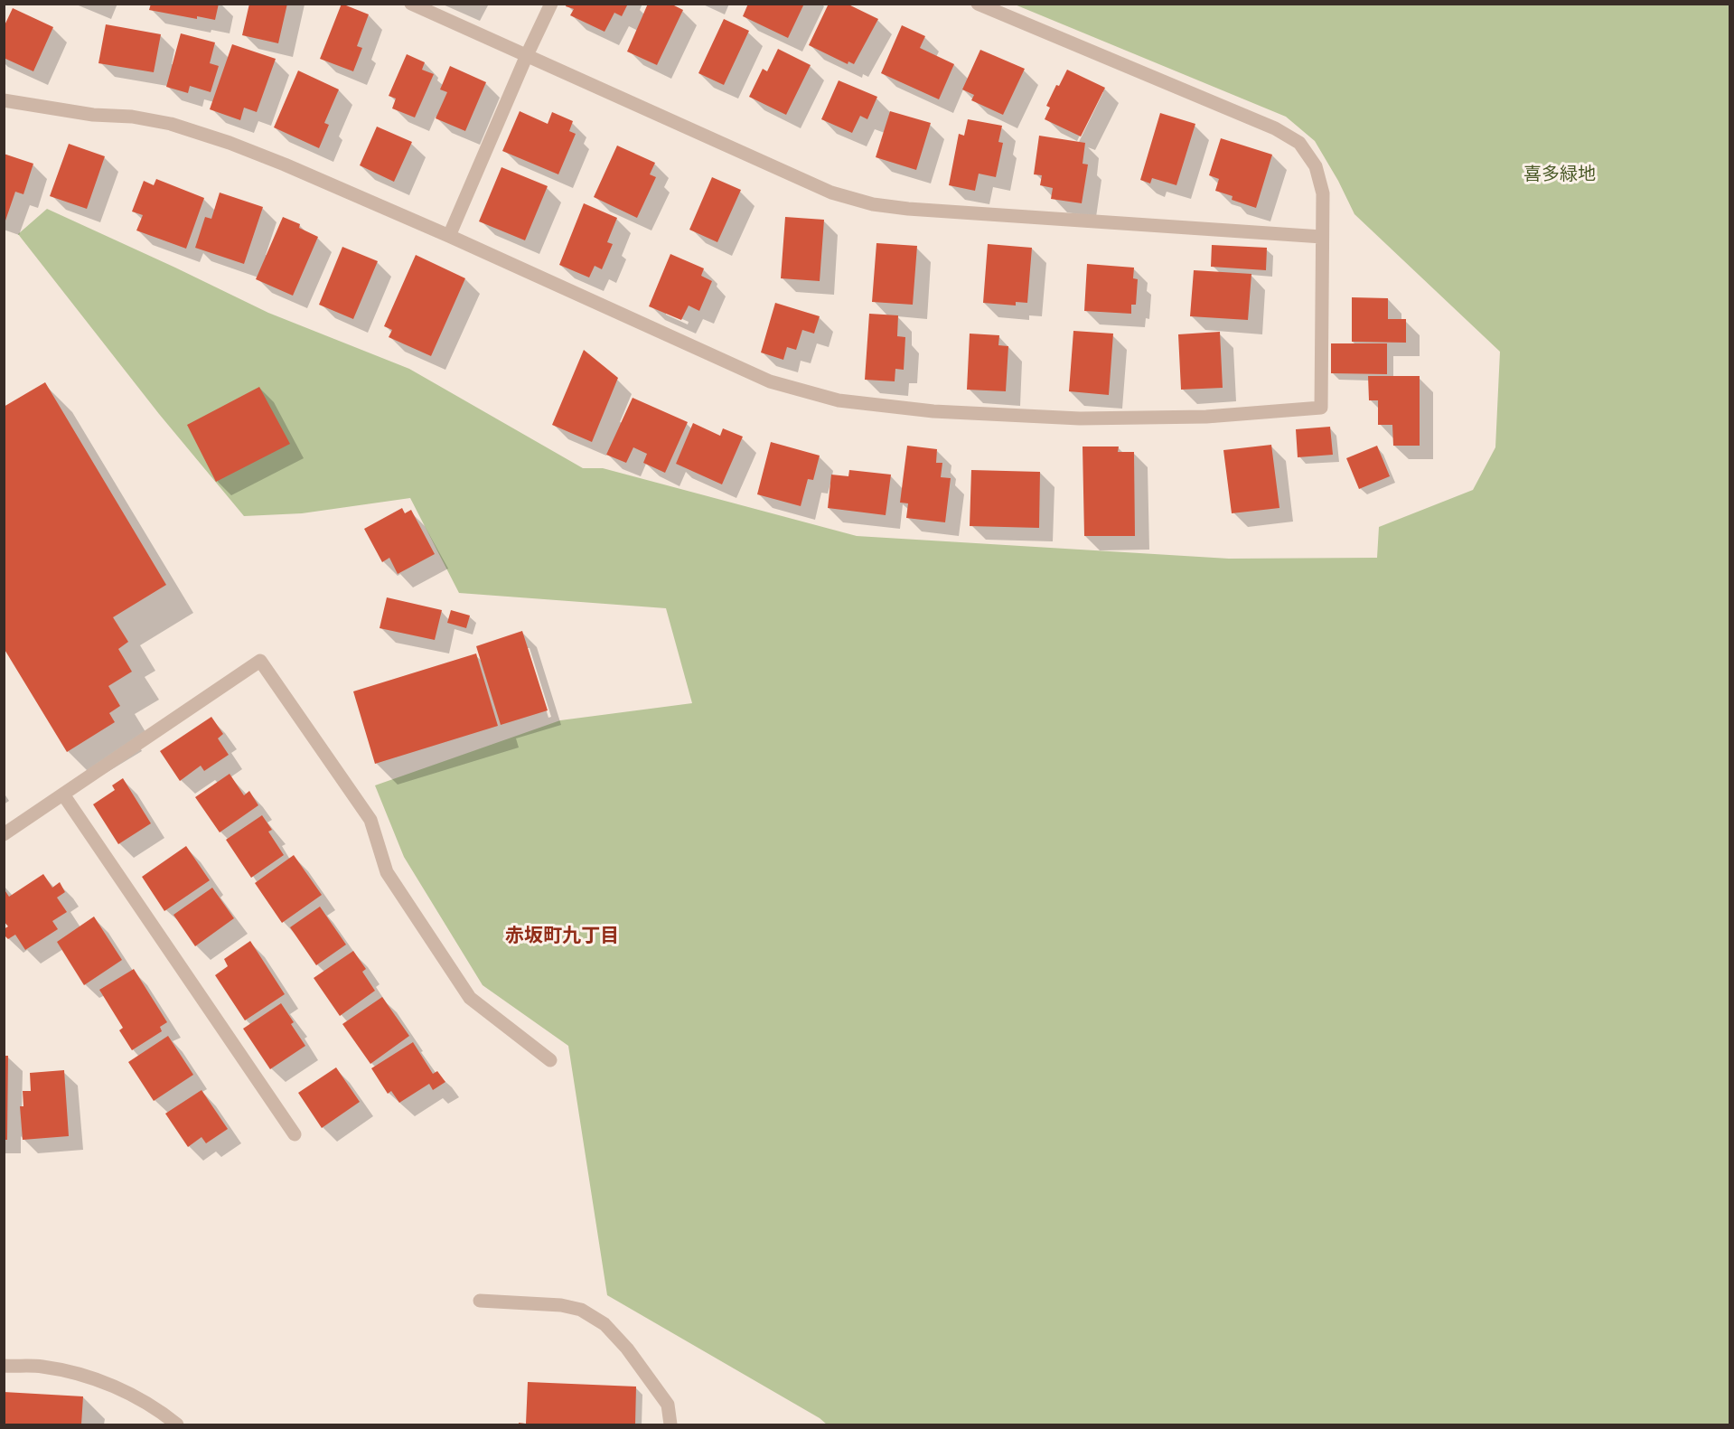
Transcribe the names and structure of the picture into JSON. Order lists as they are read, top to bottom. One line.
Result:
{"districts":["赤坂町九丁目"],"parks":["喜多緑地"]}
